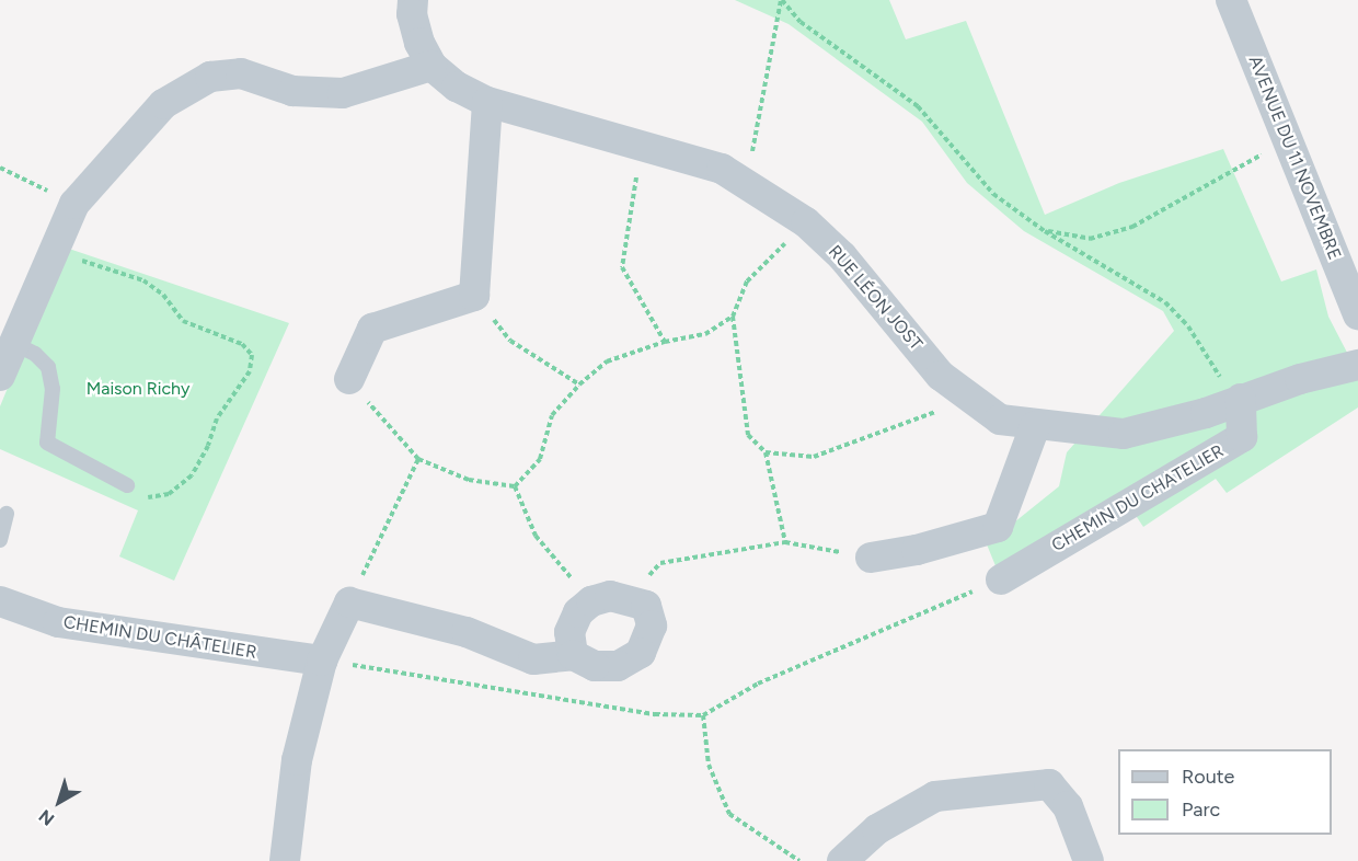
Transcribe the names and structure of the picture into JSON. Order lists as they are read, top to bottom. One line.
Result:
{"streets":{"street":["AVENUE DU 11 NOVEMBRE","RUE LÉON JOST","CHEMIN DU CHATELIER","CHEMIN DU CHÂTELIER"]},"crossings":[["RUE LÉON JOST","CHEMIN DU CHATELIER"]],"parks":["Maison Richy"],"legend":["Route","Parc"],"north":"bottom left"}
